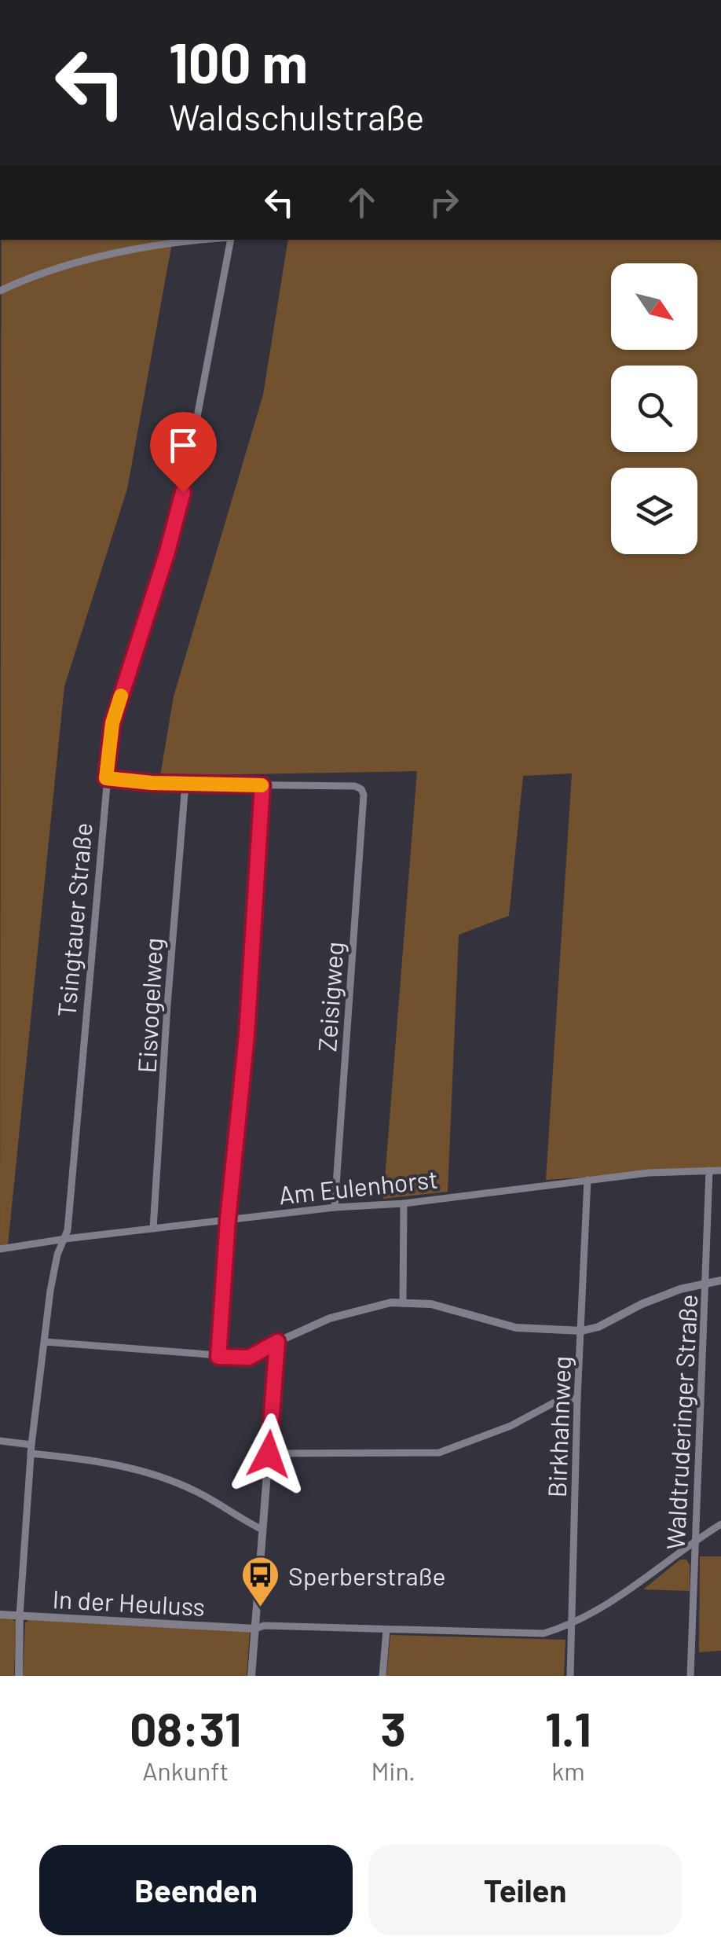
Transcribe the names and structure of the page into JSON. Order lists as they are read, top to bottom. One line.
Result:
{"streets":{"street":["Tsingtauer Straße","Zeisigweg","Eisvogelweg","Am Eulenhorst","Waldtruderinger Straße","Birkhahnweg","In der Heuluss"]},"crossings":[["Tsingtauer Straße","Am Eulenhorst"],["Tsingtauer Straße","In der Heuluss"],["Zeisigweg","Am Eulenhorst"],["Eisvogelweg","Am Eulenhorst"],["Am Eulenhorst","Waldtruderinger Straße"],["Am Eulenhorst","Birkhahnweg"]],"places":{"bus stop":["Sperberstraße"]},"north":"bottom right","page":{"turn":["100 m","Waldschulstraße"],"eta":["08:31","Ankunft","3","Min.","1.1","km"],"buttons":["Beenden","Teilen"]}}
